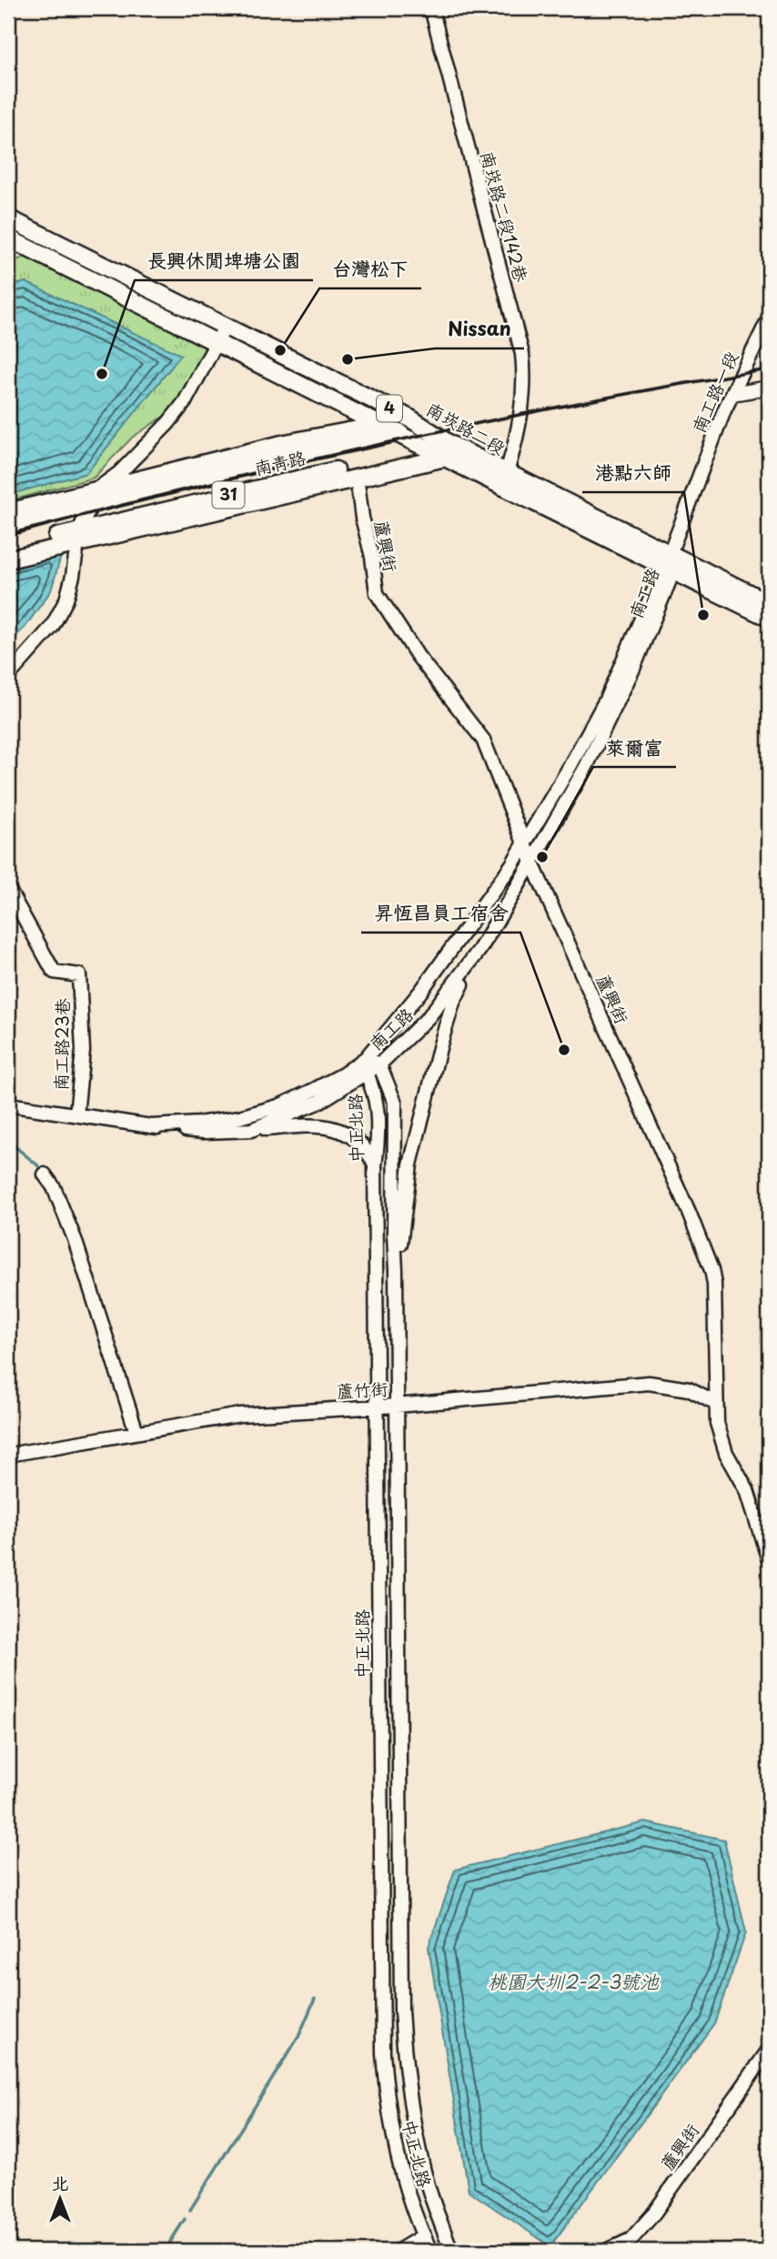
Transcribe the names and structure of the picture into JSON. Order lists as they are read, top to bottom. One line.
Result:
{"streets":{"main road":["4","南崁路二段","南青路","31"],"street":["南崁路二段142巷","南工路一段","蘆興街","南工路","南工路23巷","中正北路","蘆竹街"]},"crossings":[["南崁路二段142巷","南崁路二段"],["南工路一段","南崁路二段"],["南工路一段","南工路"],["南崁路二段","南青路"],["南崁路二段","31"],["南崁路二段","南工路"],["南青路","31"],["31","蘆興街"],["蘆興街","南工路"],["蘆興街","蘆竹街"],["南工路","南工路23巷"],["南工路","中正北路"],["中正北路","蘆竹街"]],"water":["桃園大圳2-2-3號池"],"places":["台灣松下","Nissan","長興休閒埤塘公園","港點六師","萊爾富","昇恆昌員工宿舍"],"north":"top"}
